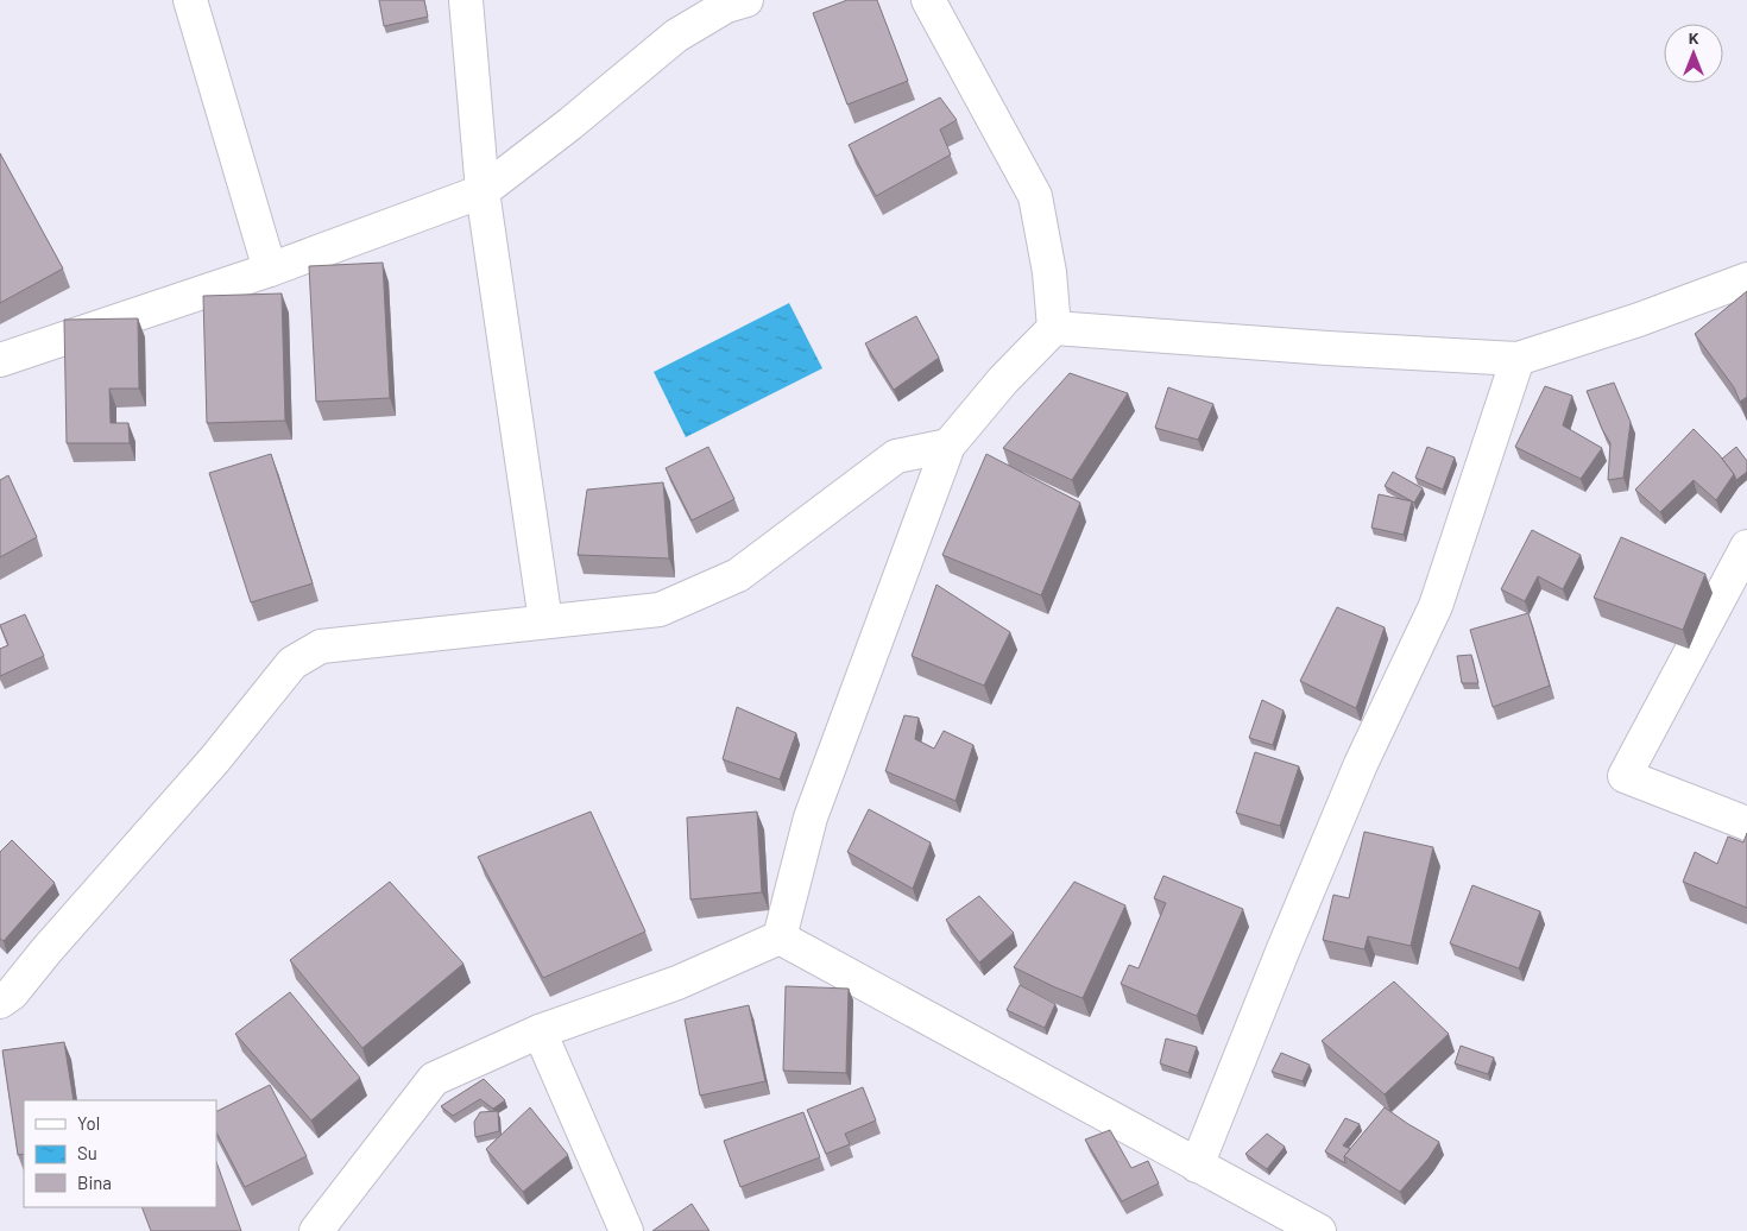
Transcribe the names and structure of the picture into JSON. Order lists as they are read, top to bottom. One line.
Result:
{"legend":["Yol","Su","Bina"],"north":"top"}
